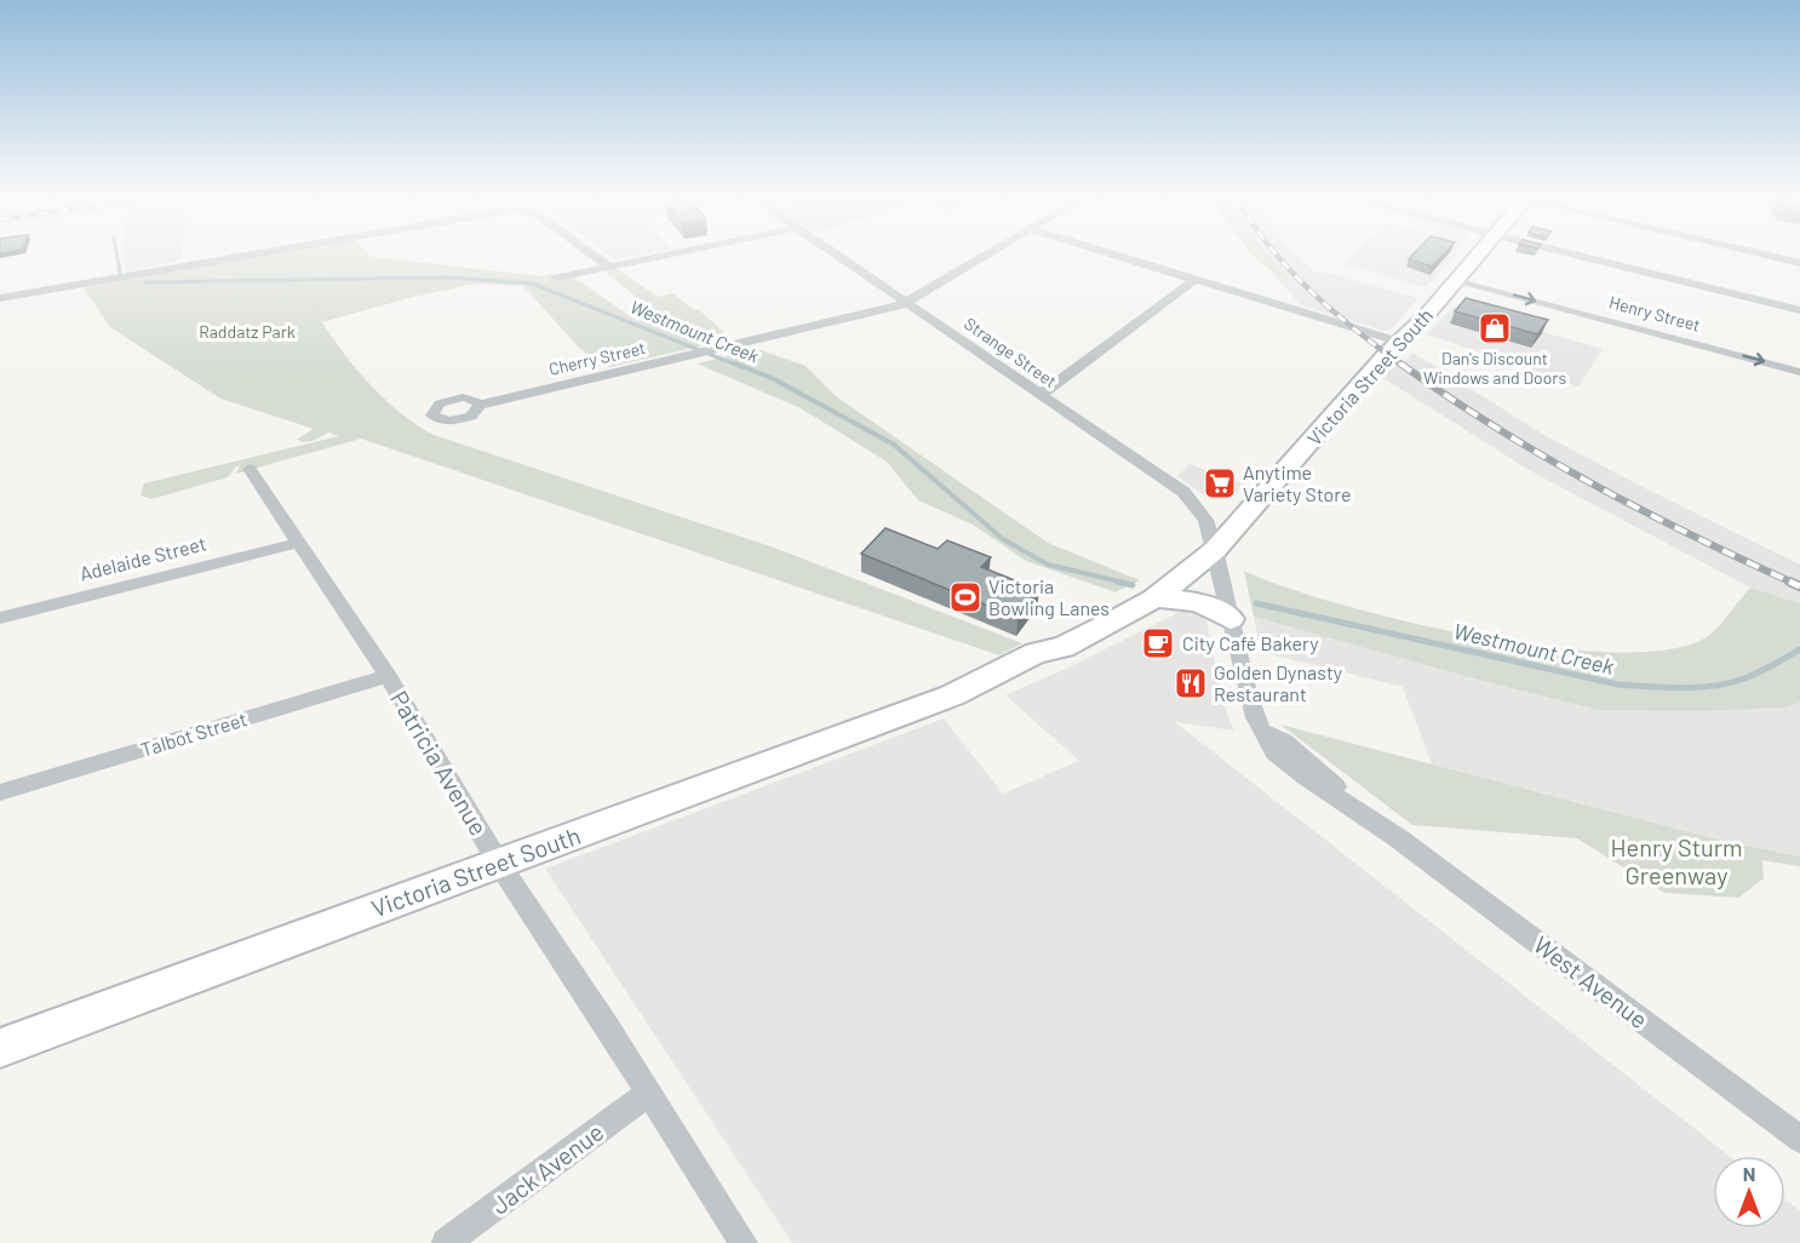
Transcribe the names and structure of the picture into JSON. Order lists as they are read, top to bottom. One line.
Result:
{"streets":{"main road":["Victoria Street South"],"street":["Henry Street","Strange Street","Cherry Street","Adelaide Street","Talbot Street","Patricia Avenue","West Avenue","Jack Avenue"]},"crossings":[["Henry Street","Victoria Street South"],["Strange Street","Cherry Street"],["Strange Street","Victoria Street South"],["Strange Street","West Avenue"],["Victoria Street South","Patricia Avenue"],["Victoria Street South","West Avenue"],["Adelaide Street","Patricia Avenue"],["Talbot Street","Patricia Avenue"],["Patricia Avenue","Jack Avenue"]],"water":["Westmount Creek"],"parks":["Raddatz Park","Henry Sturm Greenway"],"places":{"shop":["Dan's Discount Windows and Doors"],"supermarket":["Anytime Variety Store"],"sports":["Victoria Bowling Lanes"],"cafe":["City Café Bakery"],"restaurant":["Golden Dynasty Restaurant"]},"north":"top"}
